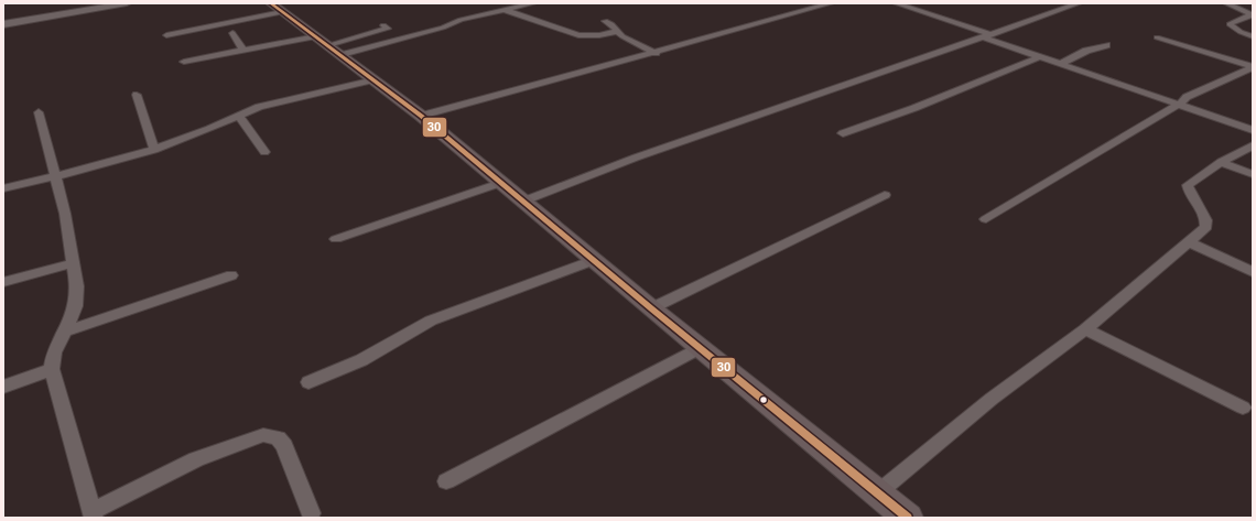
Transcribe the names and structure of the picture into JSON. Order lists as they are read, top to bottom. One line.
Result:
{"lines":["transit line 30"]}
